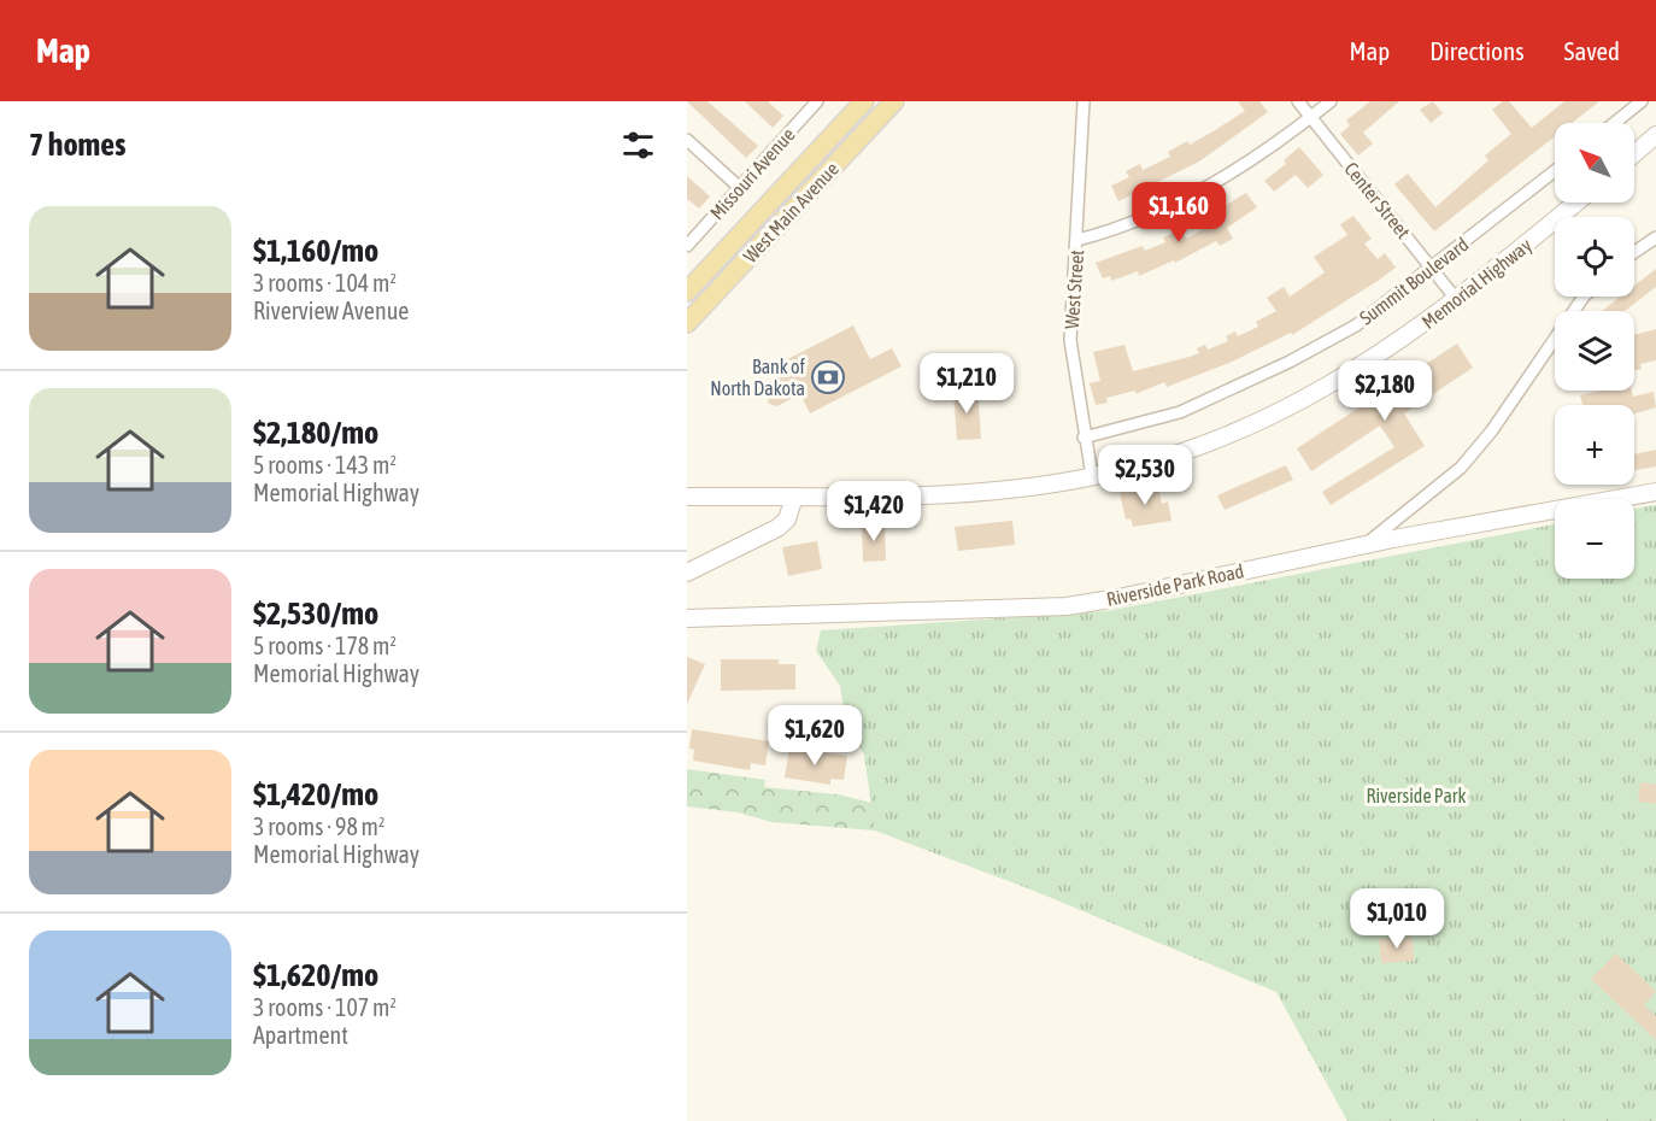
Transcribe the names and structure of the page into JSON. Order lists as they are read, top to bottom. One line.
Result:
{"streets":{"main road":["West Main Avenue","Memorial Highway","Riverside Park Road"],"street":["Missouri Avenue","Center Street","Summit Boulevard","West Street"]},"crossings":[["Center Street","Summit Boulevard"],["Center Street","Memorial Highway"],["Summit Boulevard","West Street"],["Memorial Highway","West Street"]],"parks":["Riverside Park"],"places":{"bank":["Bank of North Dakota"]},"north":"top left","page":{"header":"Map","nav":["Map","Directions","Saved"],"heading":"7 homes","map_buttons":["+","−"],"price":["$1,160","$1,210","$2,180","$2,530","$1,420","$1,620","$1,010"],"list":[{"name":"$1,160/mo","note":"3 rooms · 104 m² · Riverview Avenue"},{"name":"$2,180/mo","note":"5 rooms · 143 m² · Memorial Highway"},{"name":"$2,530/mo","note":"5 rooms · 178 m² · Memorial Highway"},{"name":"$1,420/mo","note":"3 rooms · 98 m² · Memorial Highway"},{"name":"$1,620/mo","note":"3 rooms · 107 m² · Apartment"}]}}
